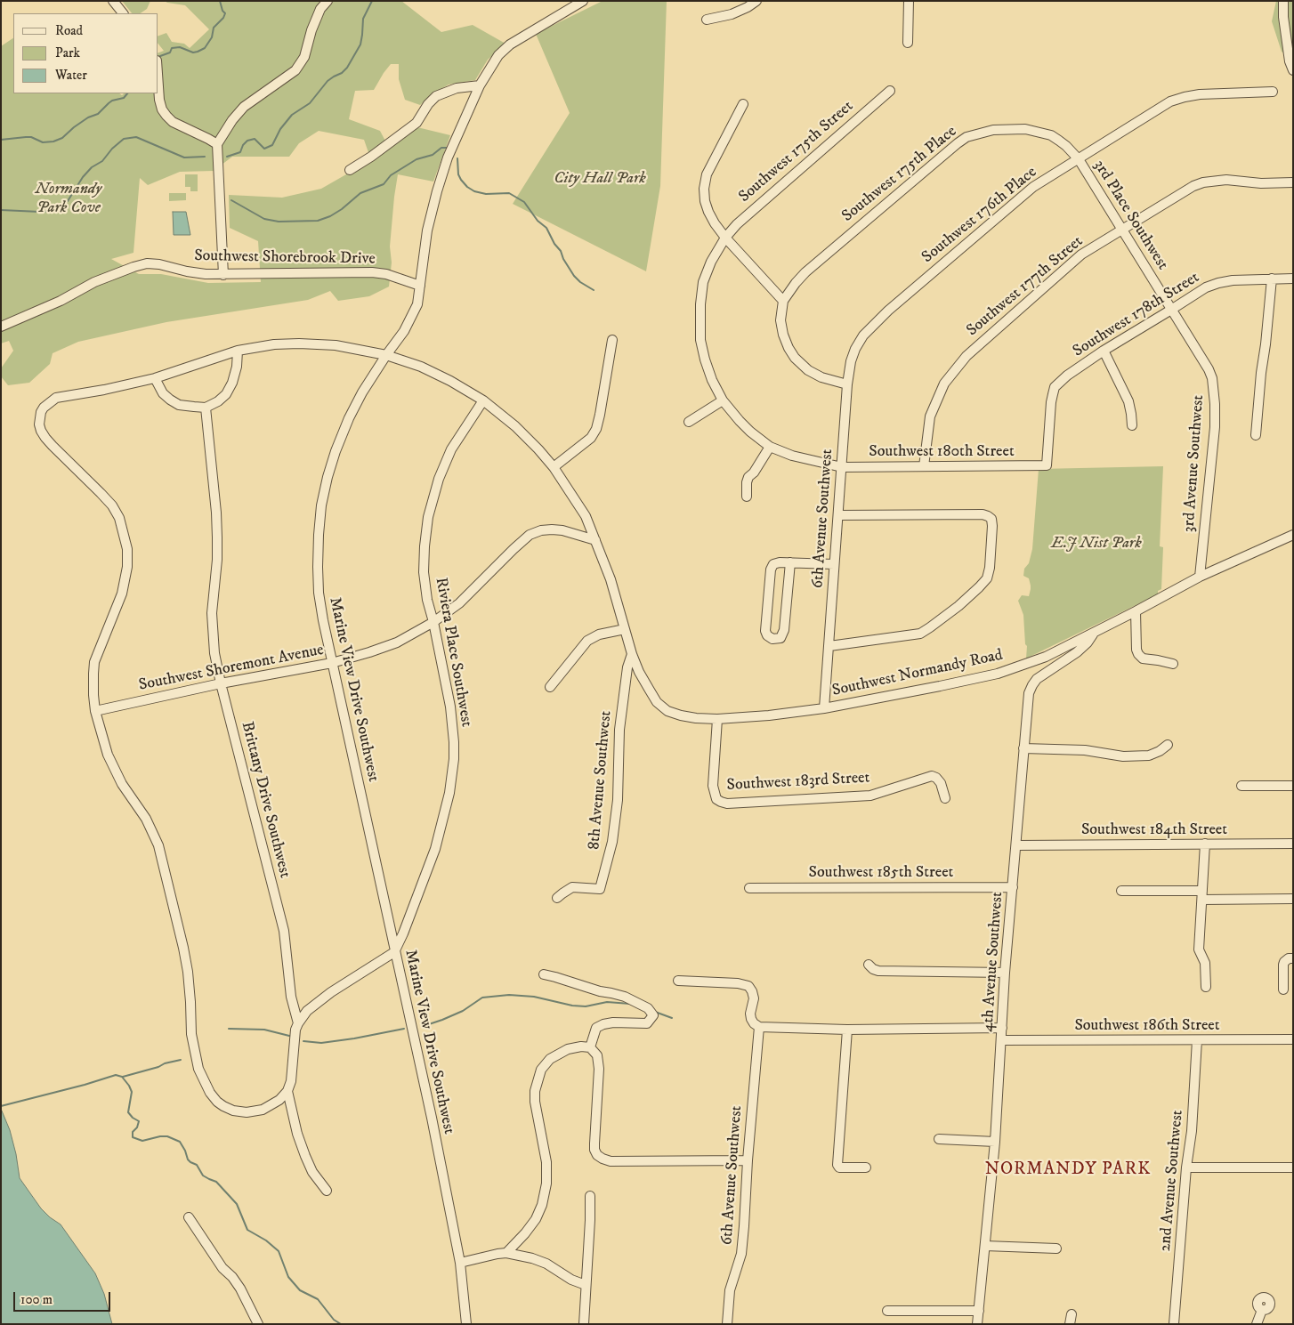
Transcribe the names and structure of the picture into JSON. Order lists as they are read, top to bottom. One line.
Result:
{"streets":{"street":["Southwest 175th Street","Southwest 175th Place","Southwest 176th Place","3rd Place Southwest","Southwest Shorebrook Drive","Southwest 177th Street","Southwest 178th Street","Southwest 180th Street","3rd Avenue Southwest","6th Avenue Southwest","Riviera Place Southwest","Southwest Shoremont Avenue","Southwest Normandy Road","Marine View Drive Southwest","8th Avenue Southwest","Southwest 183rd Street","Brittany Drive Southwest","Southwest 184th Street","Southwest 185th Street","4th Avenue Southwest","Southwest 186th Street","2nd Avenue Southwest"]},"crossings":[["Southwest 175th Street","Southwest 180th Street"],["Southwest 175th Place","Southwest 176th Place"],["Southwest 175th Place","3rd Place Southwest"],["Southwest 176th Place","3rd Place Southwest"],["Southwest 176th Place","6th Avenue Southwest"],["3rd Place Southwest","Southwest 177th Street"],["3rd Place Southwest","Southwest 178th Street"],["3rd Place Southwest","3rd Avenue Southwest"],["Southwest Shorebrook Drive","Marine View Drive Southwest"],["Southwest 177th Street","Southwest 180th Street"],["Southwest 178th Street","Southwest 180th Street"],["Southwest 178th Street","3rd Avenue Southwest"],["Southwest 180th Street","6th Avenue Southwest"],["3rd Avenue Southwest","Southwest Normandy Road"],["6th Avenue Southwest","Southwest Normandy Road"],["Riviera Place Southwest","Southwest Shoremont Avenue"],["Riviera Place Southwest","Southwest Normandy Road"],["Riviera Place Southwest","Marine View Drive Southwest"],["Southwest Shoremont Avenue","Southwest Normandy Road"],["Southwest Shoremont Avenue","Marine View Drive Southwest"],["Southwest Shoremont Avenue","Brittany Drive Southwest"],["Southwest Normandy Road","Marine View Drive Southwest"],["Southwest Normandy Road","8th Avenue Southwest"],["Southwest Normandy Road","Southwest 183rd Street"],["Southwest Normandy Road","4th Avenue Southwest"],["Southwest 184th Street","4th Avenue Southwest"],["Southwest 185th Street","4th Avenue Southwest"],["4th Avenue Southwest","Southwest 186th Street"],["Southwest 186th Street","2nd Avenue Southwest"]],"districts":["NORMANDY PARK"],"parks":["City Hall Park","Normandy Park Cove","E.J Nist Park"],"legend":["Road","Park","Water"],"scale_bar":"100 m"}
